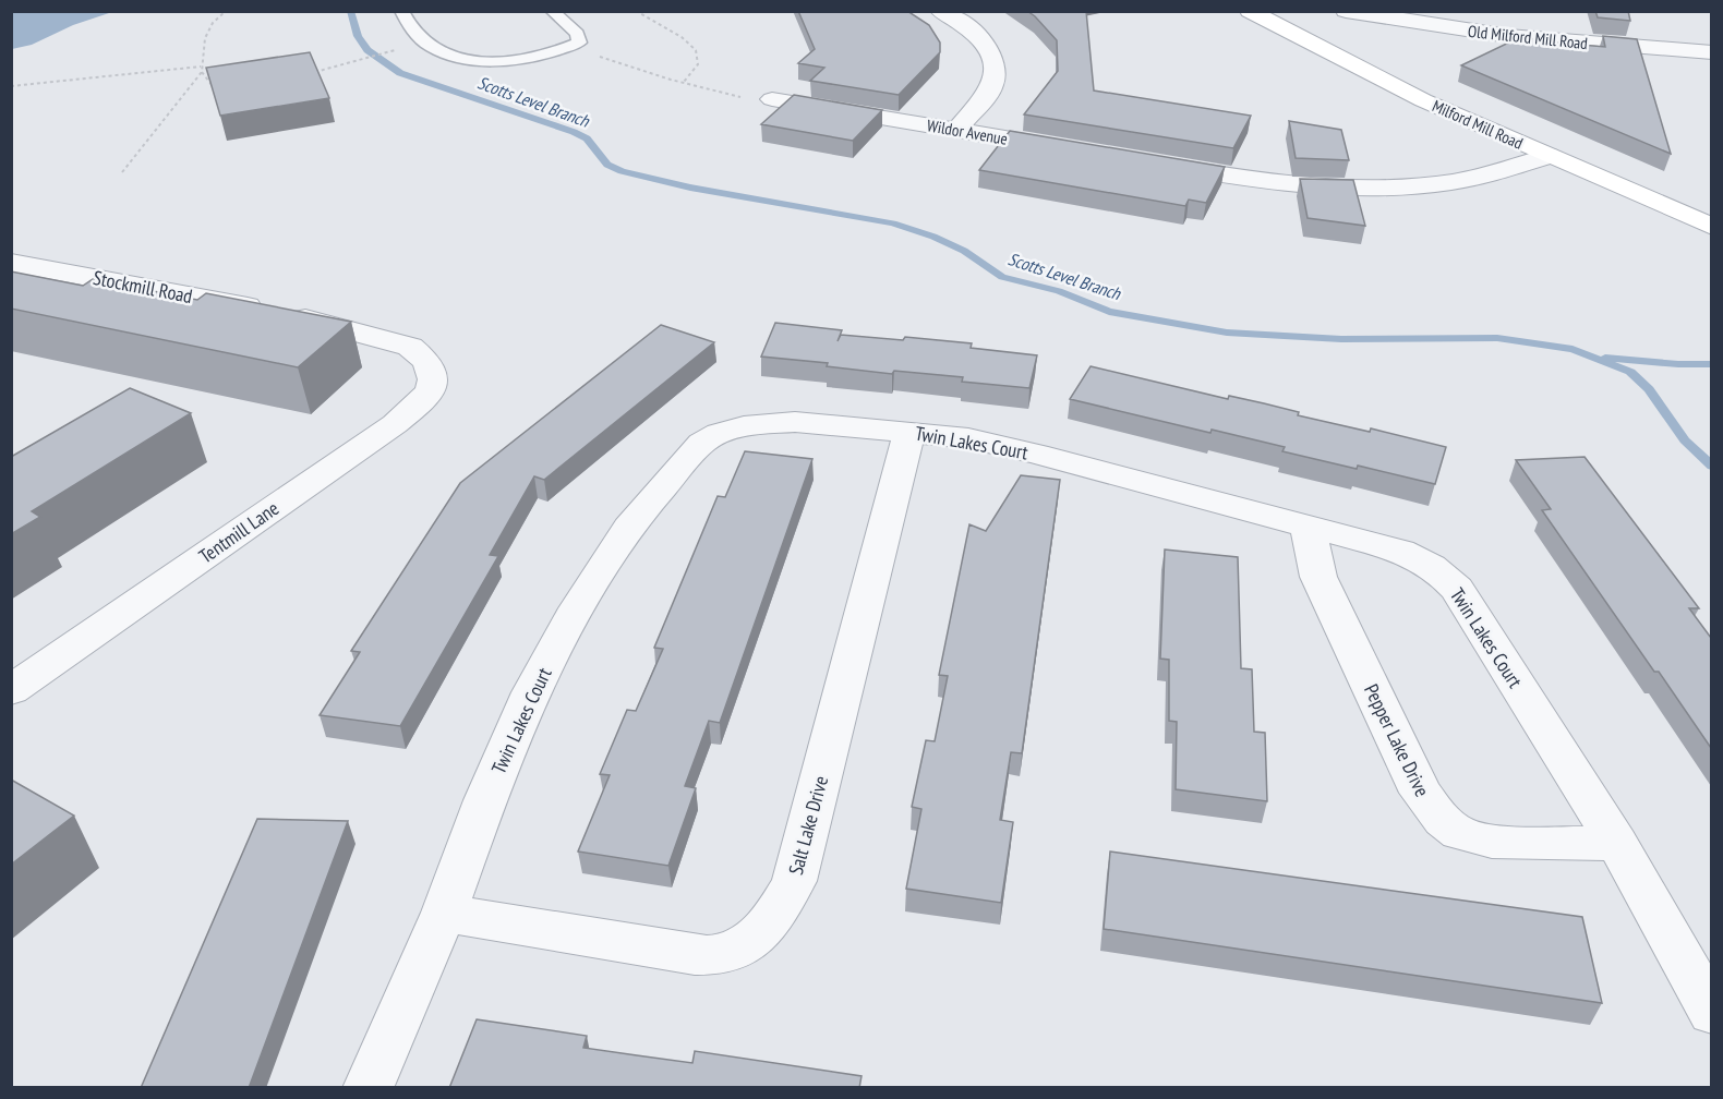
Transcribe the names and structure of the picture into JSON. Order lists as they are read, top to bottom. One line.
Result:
{"streets":{"main road":["Milford Mill Road"],"street":["Old Milford Mill Road","Wildor Avenue","Stockmill Road","Twin Lakes Court","Tentmill Lane","Pepper Lake Drive","Salt Lake Drive"]},"crossings":[["Stockmill Road","Tentmill Lane"],["Twin Lakes Court","Pepper Lake Drive"],["Twin Lakes Court","Salt Lake Drive"]],"water":["Scotts Level Branch"]}
